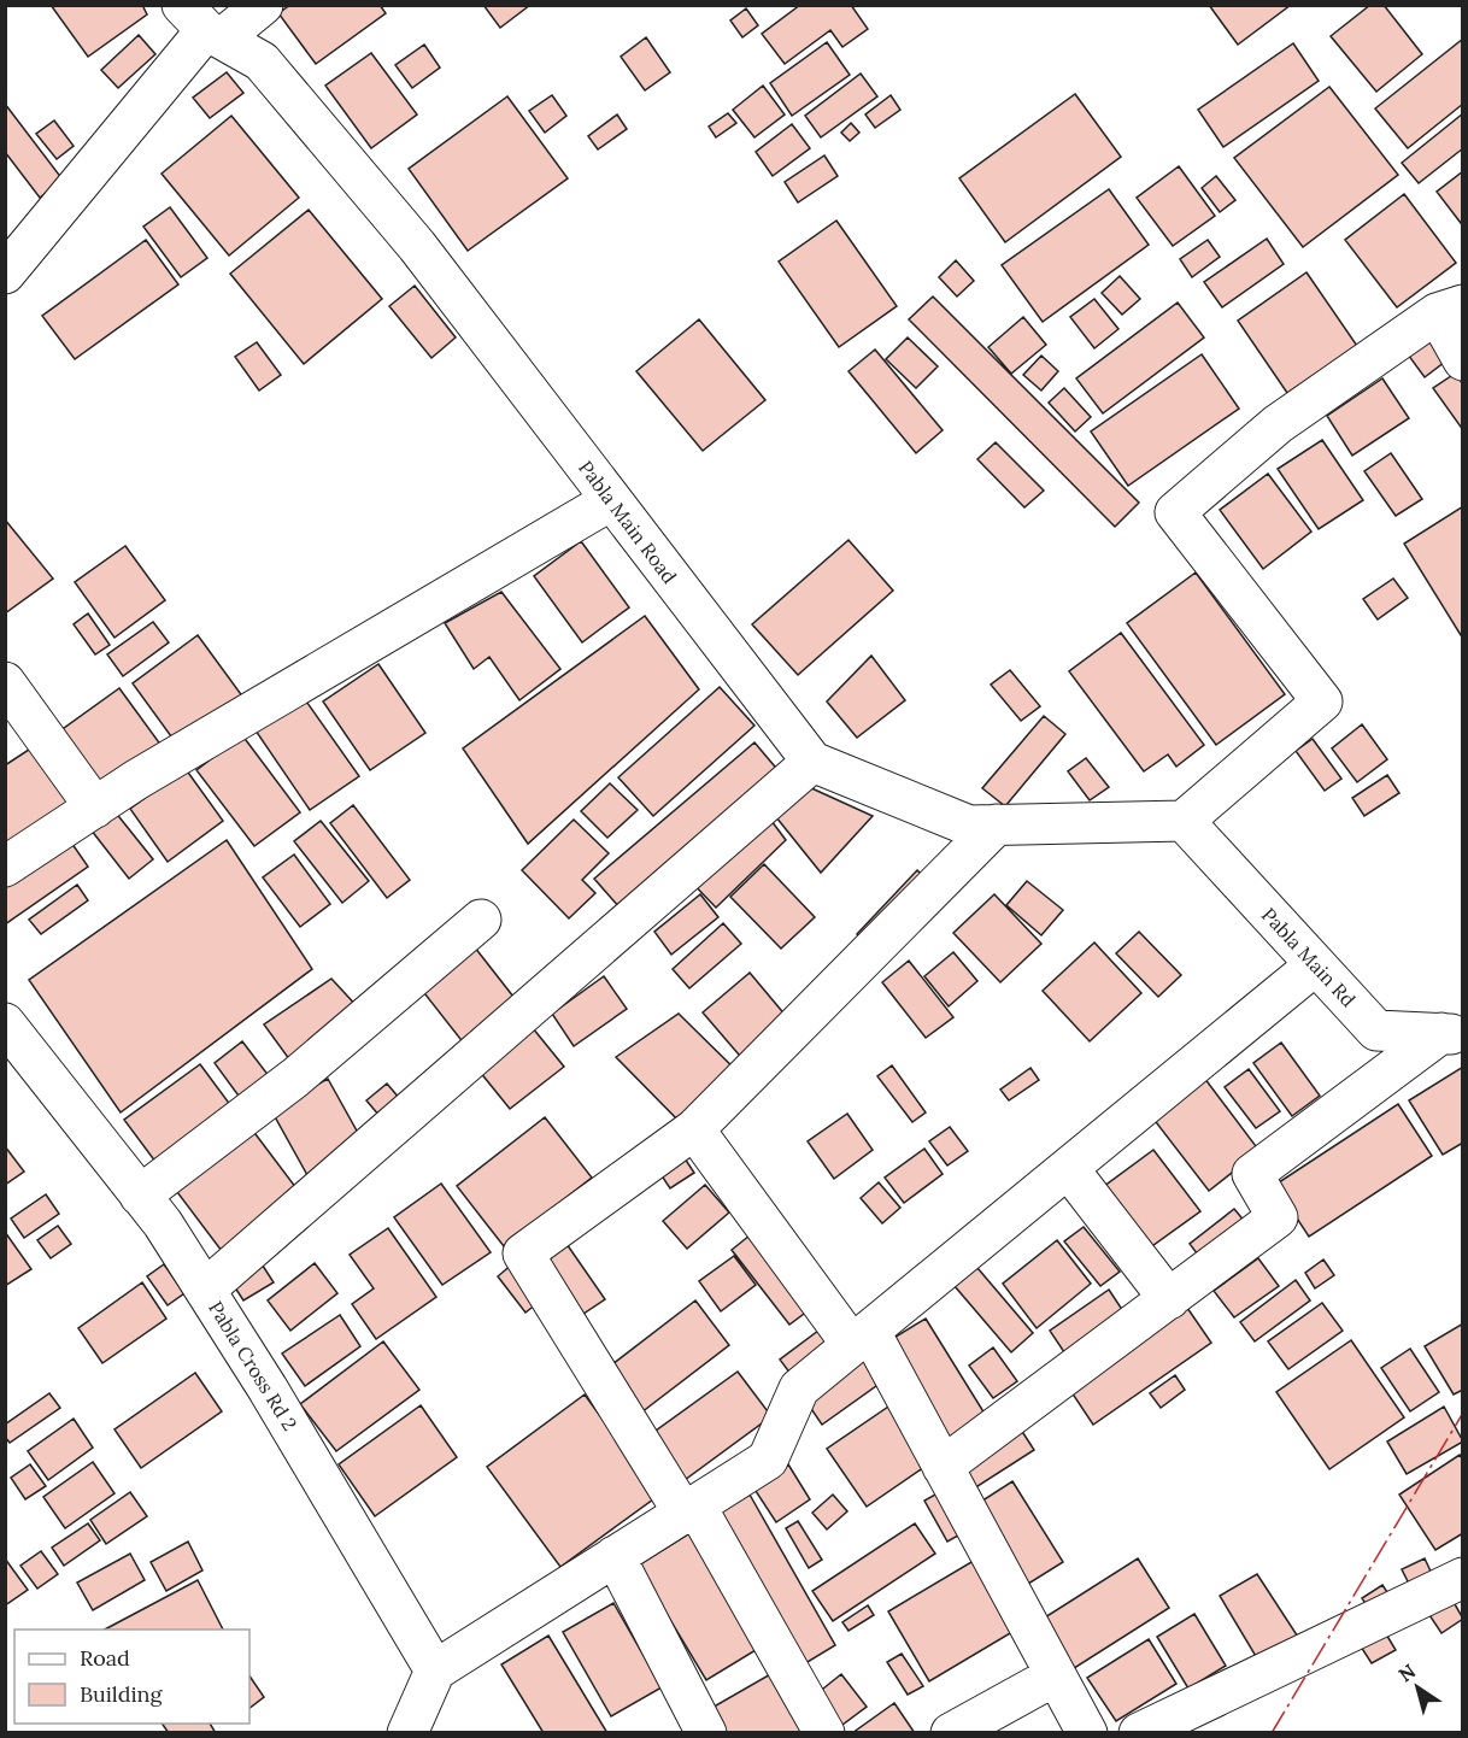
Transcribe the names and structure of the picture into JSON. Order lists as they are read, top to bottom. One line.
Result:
{"streets":{"street":["Pabla Main Road","Pabla Main Rd","Pabla Cross Rd 2"]},"legend":["Road","Building"],"north":"top left"}
